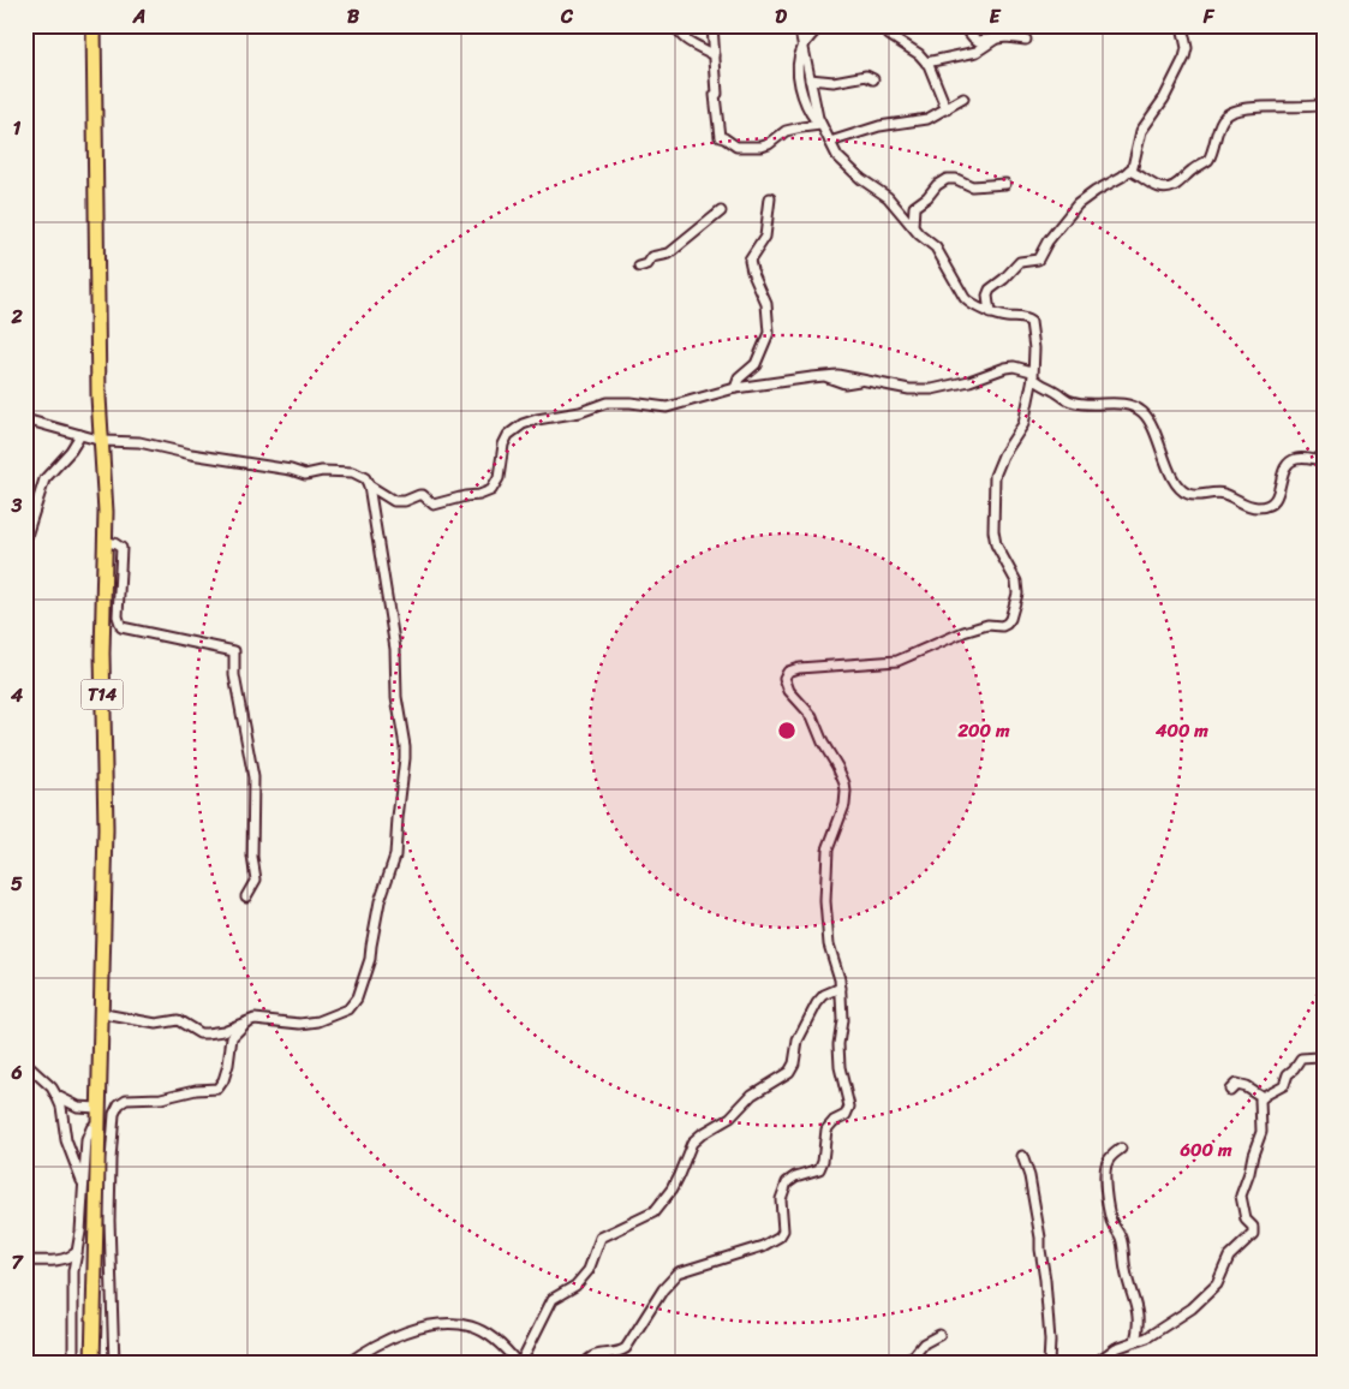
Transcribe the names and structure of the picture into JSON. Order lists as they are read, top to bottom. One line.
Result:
{"streets":{"highway":["T14"]},"grid":{"columns":["A","B","C","D","E","F"],"rows":["1","2","3","4","5","6","7"]},"rings":["200 m","400 m","600 m"]}
